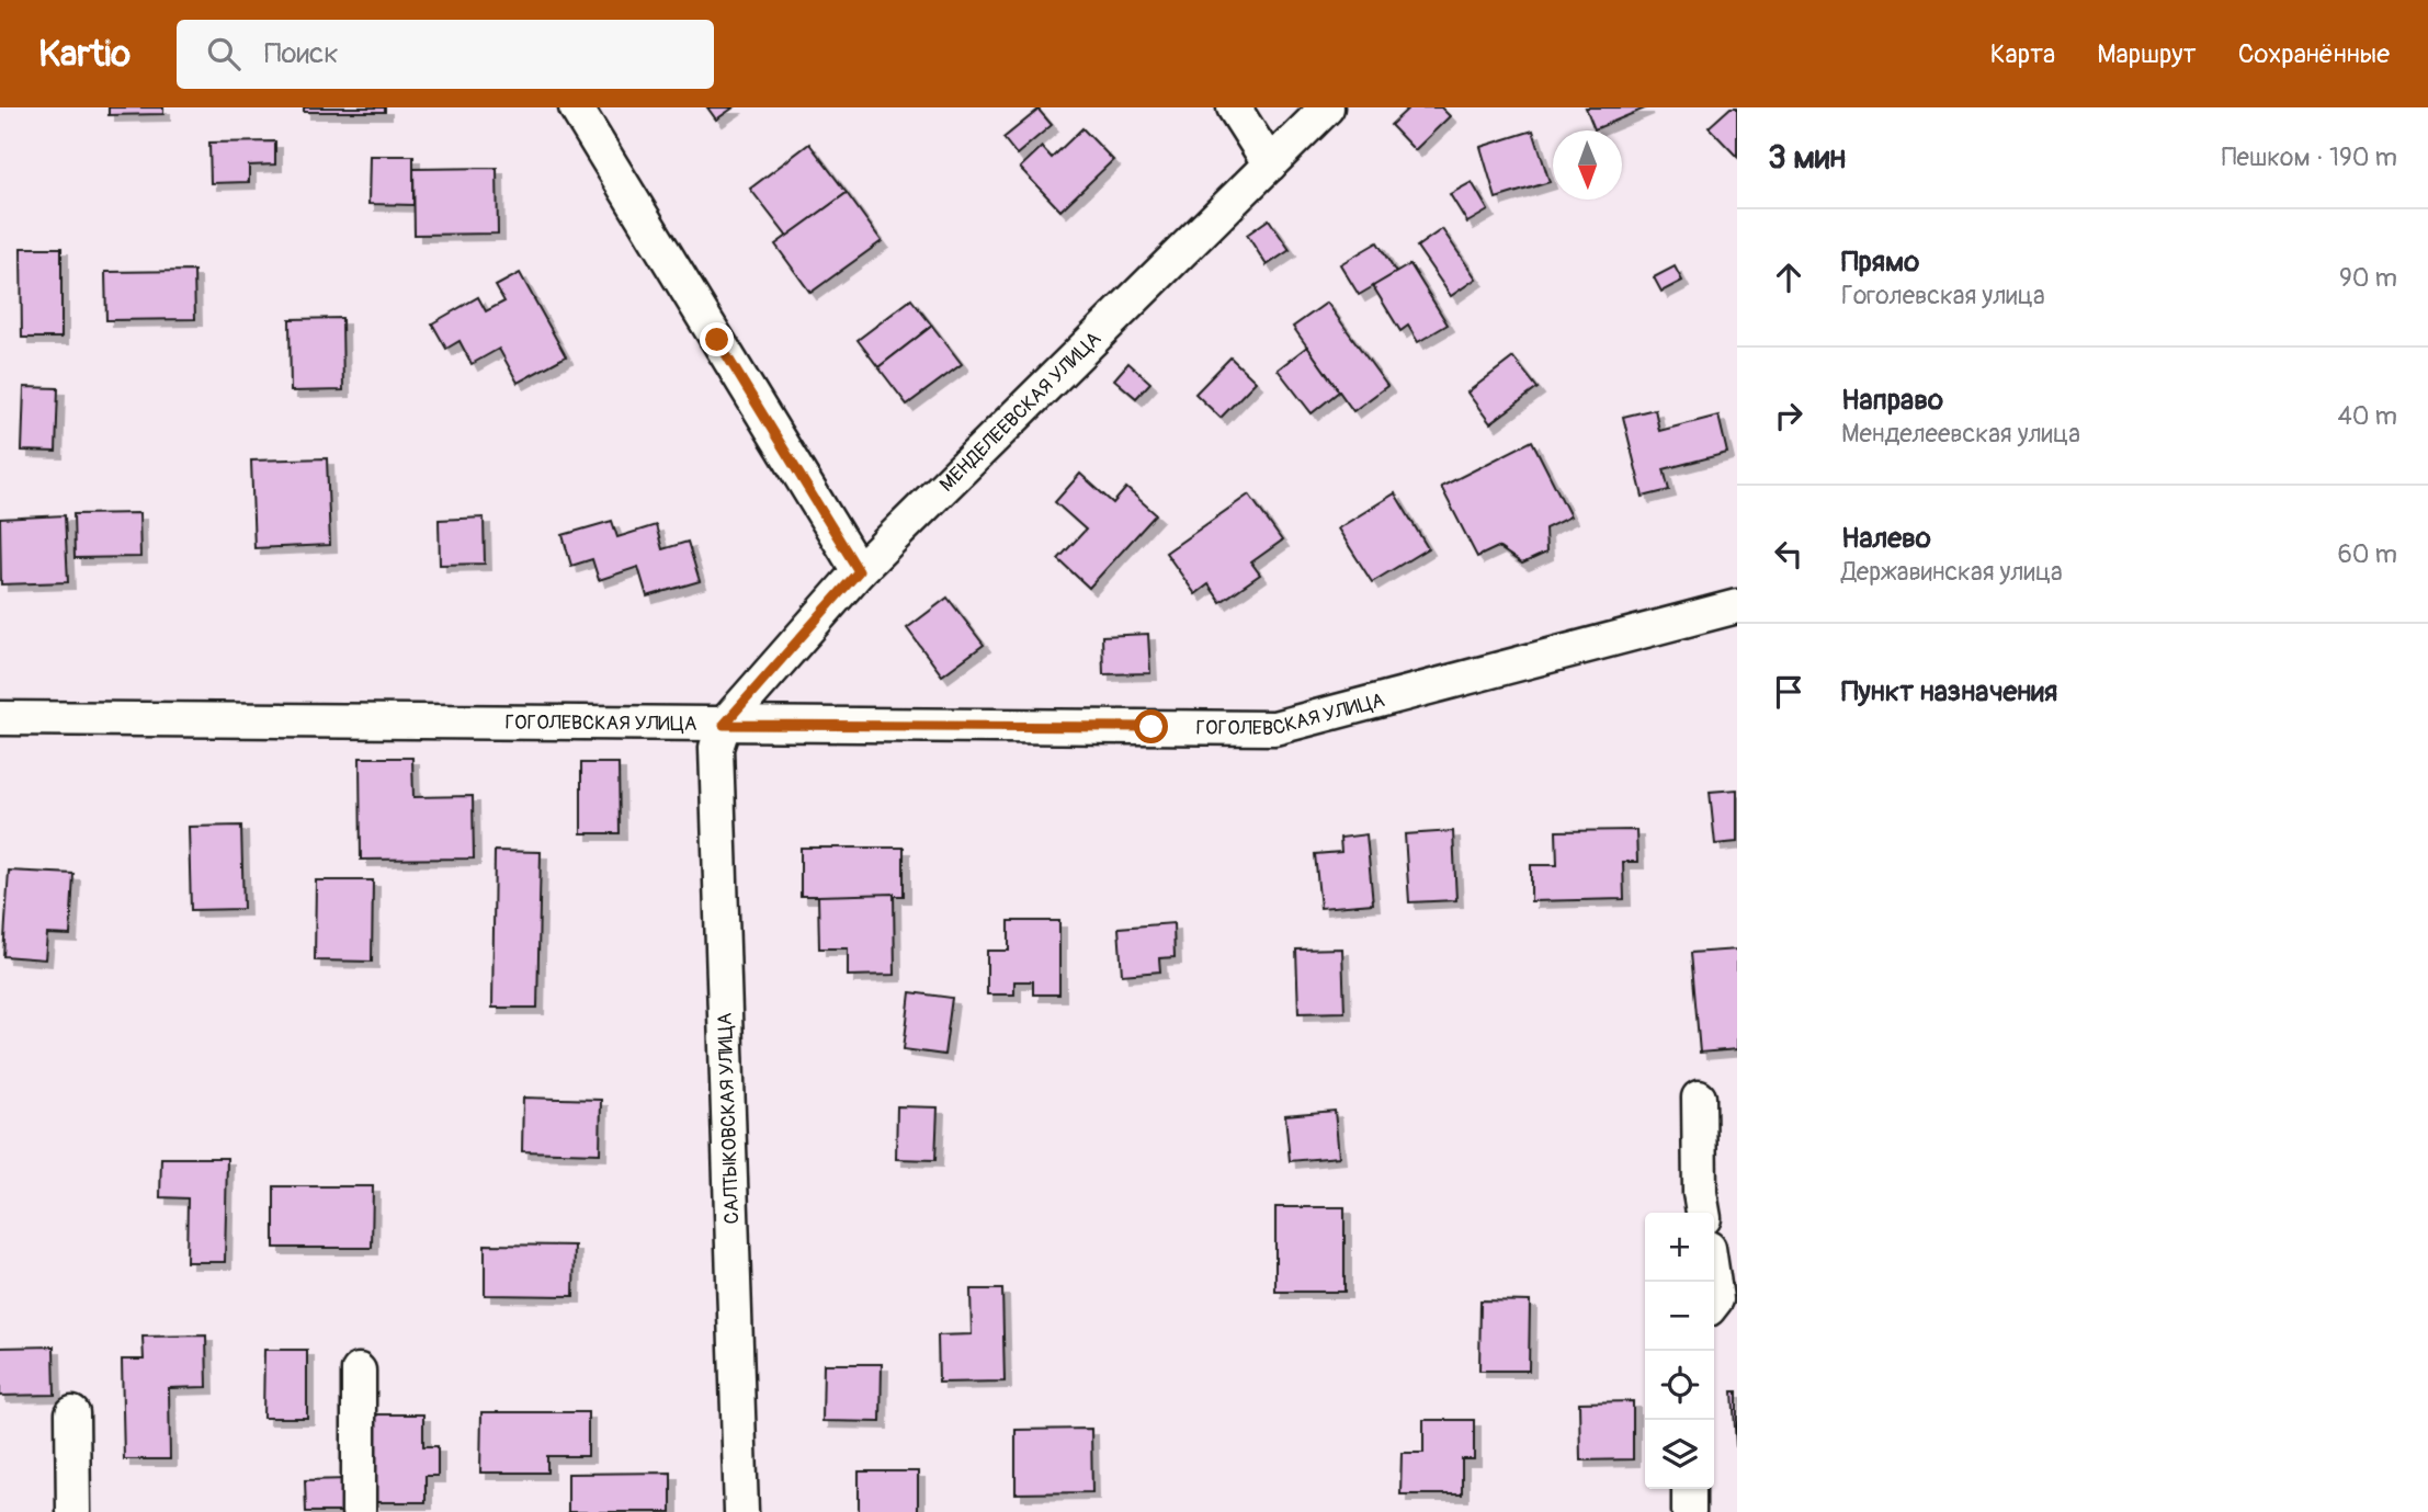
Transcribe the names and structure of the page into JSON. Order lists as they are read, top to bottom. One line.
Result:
{"streets":{"street":["МЕНДЕЛЕЕВСКАЯ УЛИЦА","ГОГОЛЕВСКАЯ УЛИЦА","САЛТЫКОВСКАЯ УЛИЦА"]},"crossings":[["МЕНДЕЛЕЕВСКАЯ УЛИЦА","ГОГОЛЕВСКАЯ УЛИЦА"],["МЕНДЕЛЕЕВСКАЯ УЛИЦА","САЛТЫКОВСКАЯ УЛИЦА"],["ГОГОЛЕВСКАЯ УЛИЦА","САЛТЫКОВСКАЯ УЛИЦА"]],"north":"bottom","page":{"header":"Kartio","search":"Поиск","nav":["Карта","Маршрут","Сохранённые"],"heading":["3 мин","Пешком · 190 m"],"list":[["Прямо","Гоголевская улица","90 m"],["Направо","Менделеевская улица","40 m"],["Налево","Державинская улица","60 m"],"Пункт назначения"],"map_buttons":["+","−"]}}
